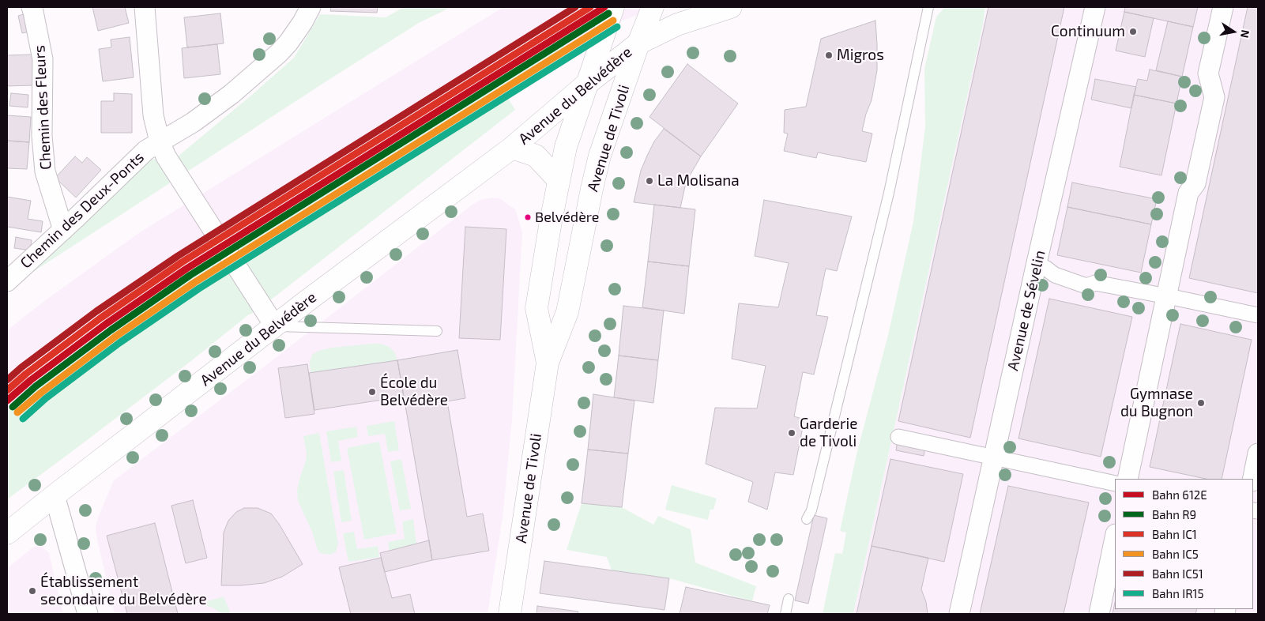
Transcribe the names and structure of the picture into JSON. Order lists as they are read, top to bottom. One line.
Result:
{"streets":{"main road":["Avenue du Belvédère","Avenue de Tivoli"],"street":["Chemin des Fleurs","Chemin des Deux-Ponts","Avenue de Sévelin"]},"crossings":[["Avenue du Belvédère","Avenue de Tivoli"],["Chemin des Fleurs","Chemin des Deux-Ponts"]],"places":["Continuum","Migros","La Molisana","Belvédère","École du Belvédère","Gymnase du Bugnon","Garderie de Tivoli","Établissement secondaire du Belvédère"],"lines":["rail line 612E","rail line IC1","rail line IC51","rail line R9","rail line IC5","rail line IR15"],"legend":["Bahn 612E","Bahn R9","Bahn IC1","Bahn IC5","Bahn IC51","Bahn IR15"],"north":"right"}
